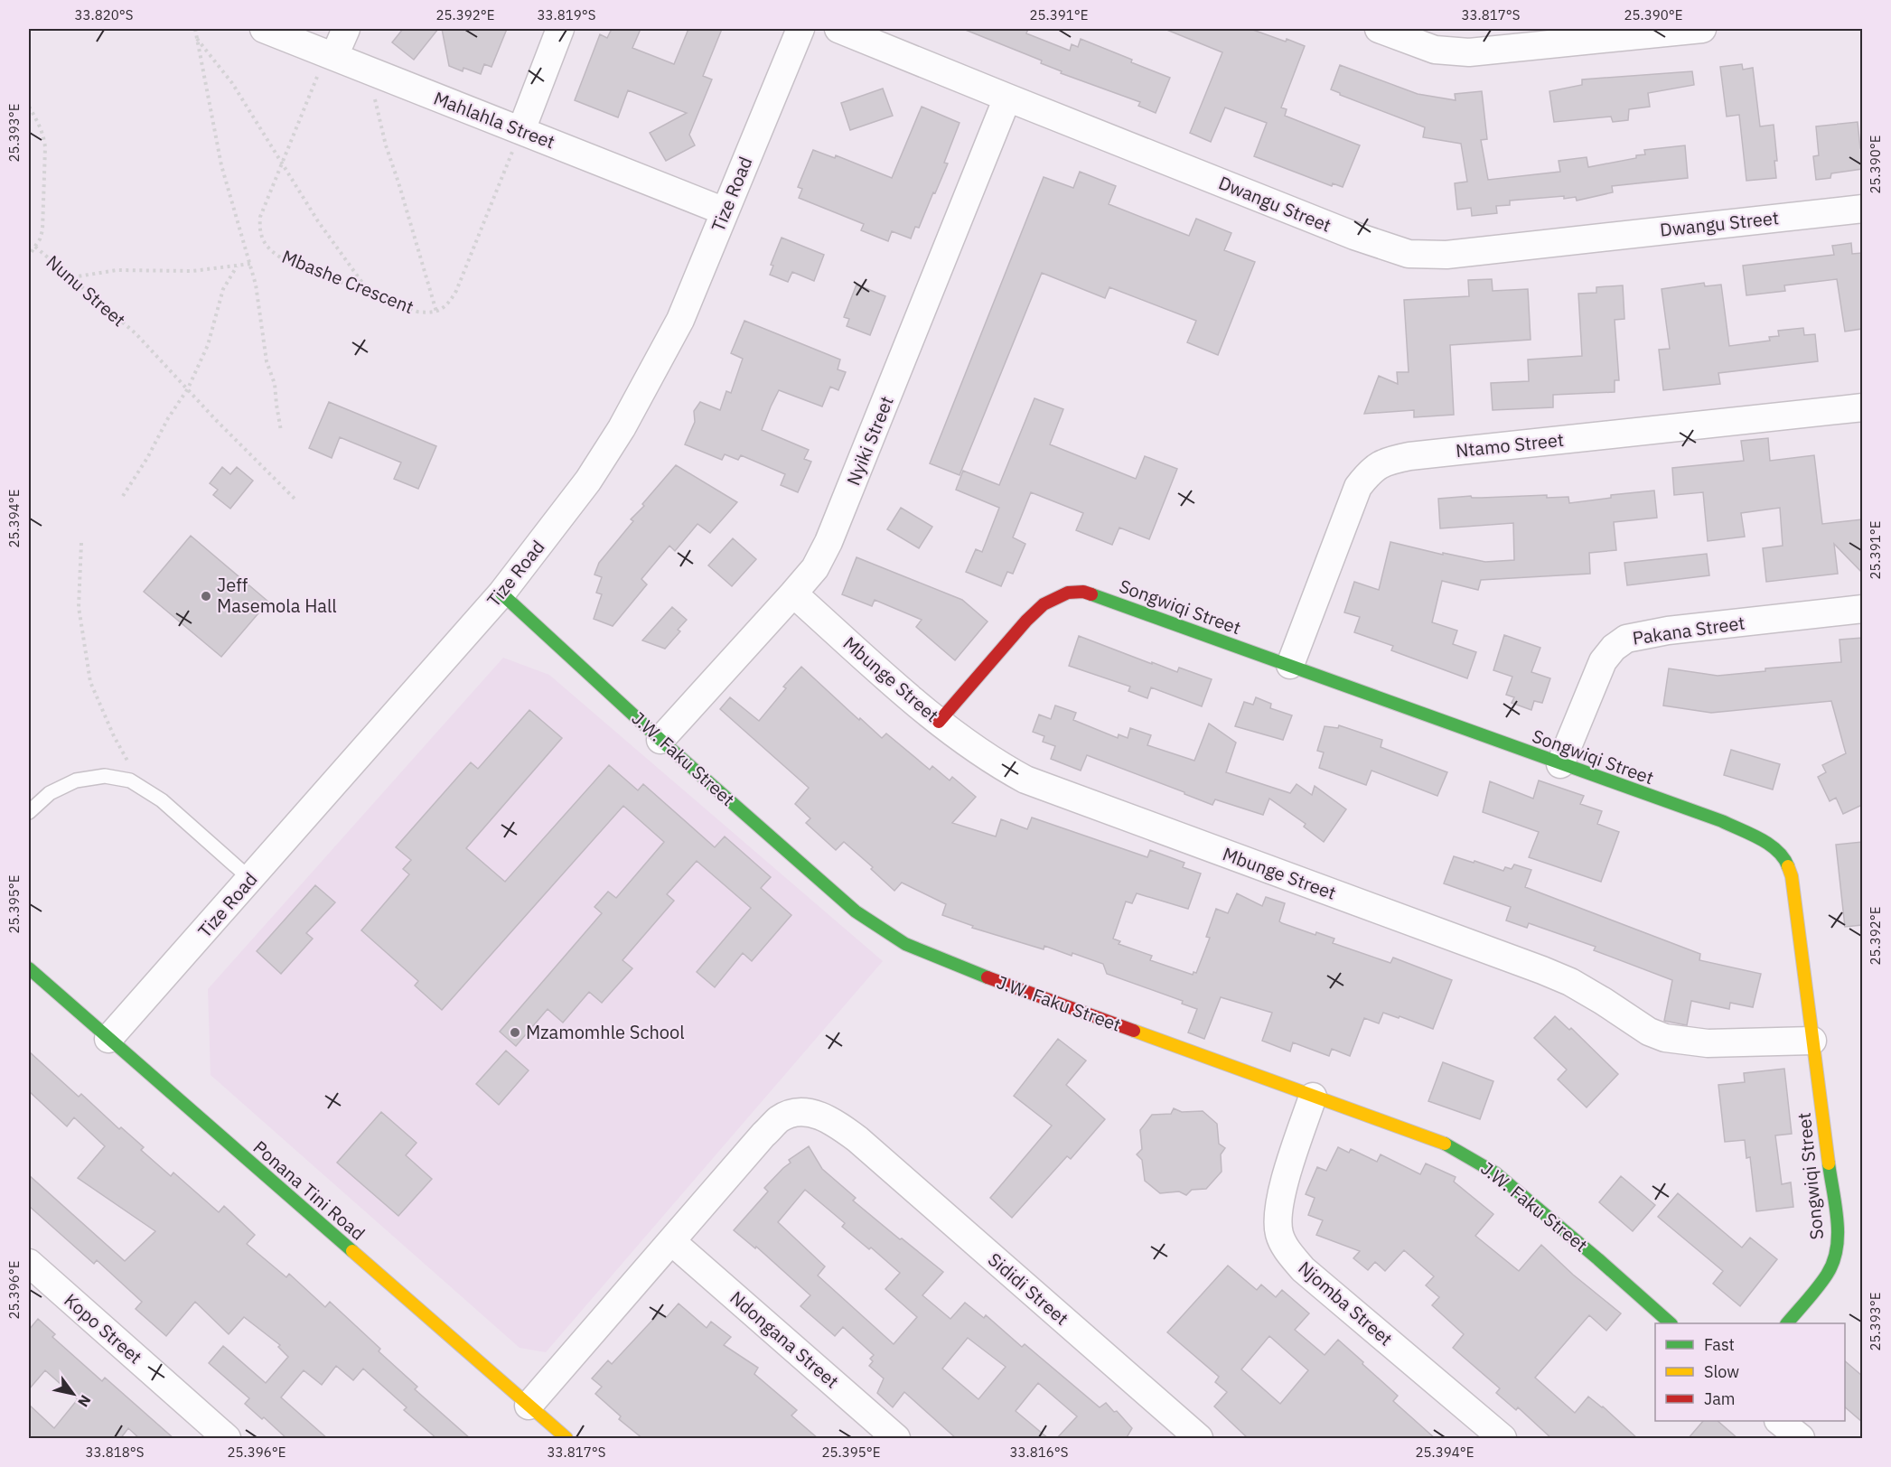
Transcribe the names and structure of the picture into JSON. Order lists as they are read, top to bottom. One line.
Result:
{"streets":{"street":["Mahlahla Street","Tize Road","Dwangu Street","Nyiki Street","Ntamo Street","Songwiqi Street","Pakana Street","Mbunge Street","J.W. Faku Street","Ponana Tini Road","Sididi Street","Njomba Street","Kopo Street","Ndongana Street"],"path":["Mbashe Crescent","Nunu Street"]},"crossings":[["Mahlahla Street","Tize Road"],["Mahlahla Street","Mbashe Crescent"],["Tize Road","J.W. Faku Street"],["Tize Road","Ponana Tini Road"],["Dwangu Street","Nyiki Street"],["Nyiki Street","Mbunge Street"],["Nyiki Street","J.W. Faku Street"],["Ntamo Street","Songwiqi Street"],["Songwiqi Street","Pakana Street"],["Songwiqi Street","Mbunge Street"],["J.W. Faku Street","Njomba Street"],["Ponana Tini Road","Sididi Street"],["Sididi Street","Ndongana Street"]],"places":["Jeff Masemola Hall","Mzamomhle School"],"legend":["Fast","Slow","Jam"],"north":"bottom right","coordinates":["33.820°S","25.392°E","33.819°S","25.391°E","33.817°S","25.390°E","25.393°E","25.394°E","25.395°E","25.396°E","33.818°S","33.816°S"]}
